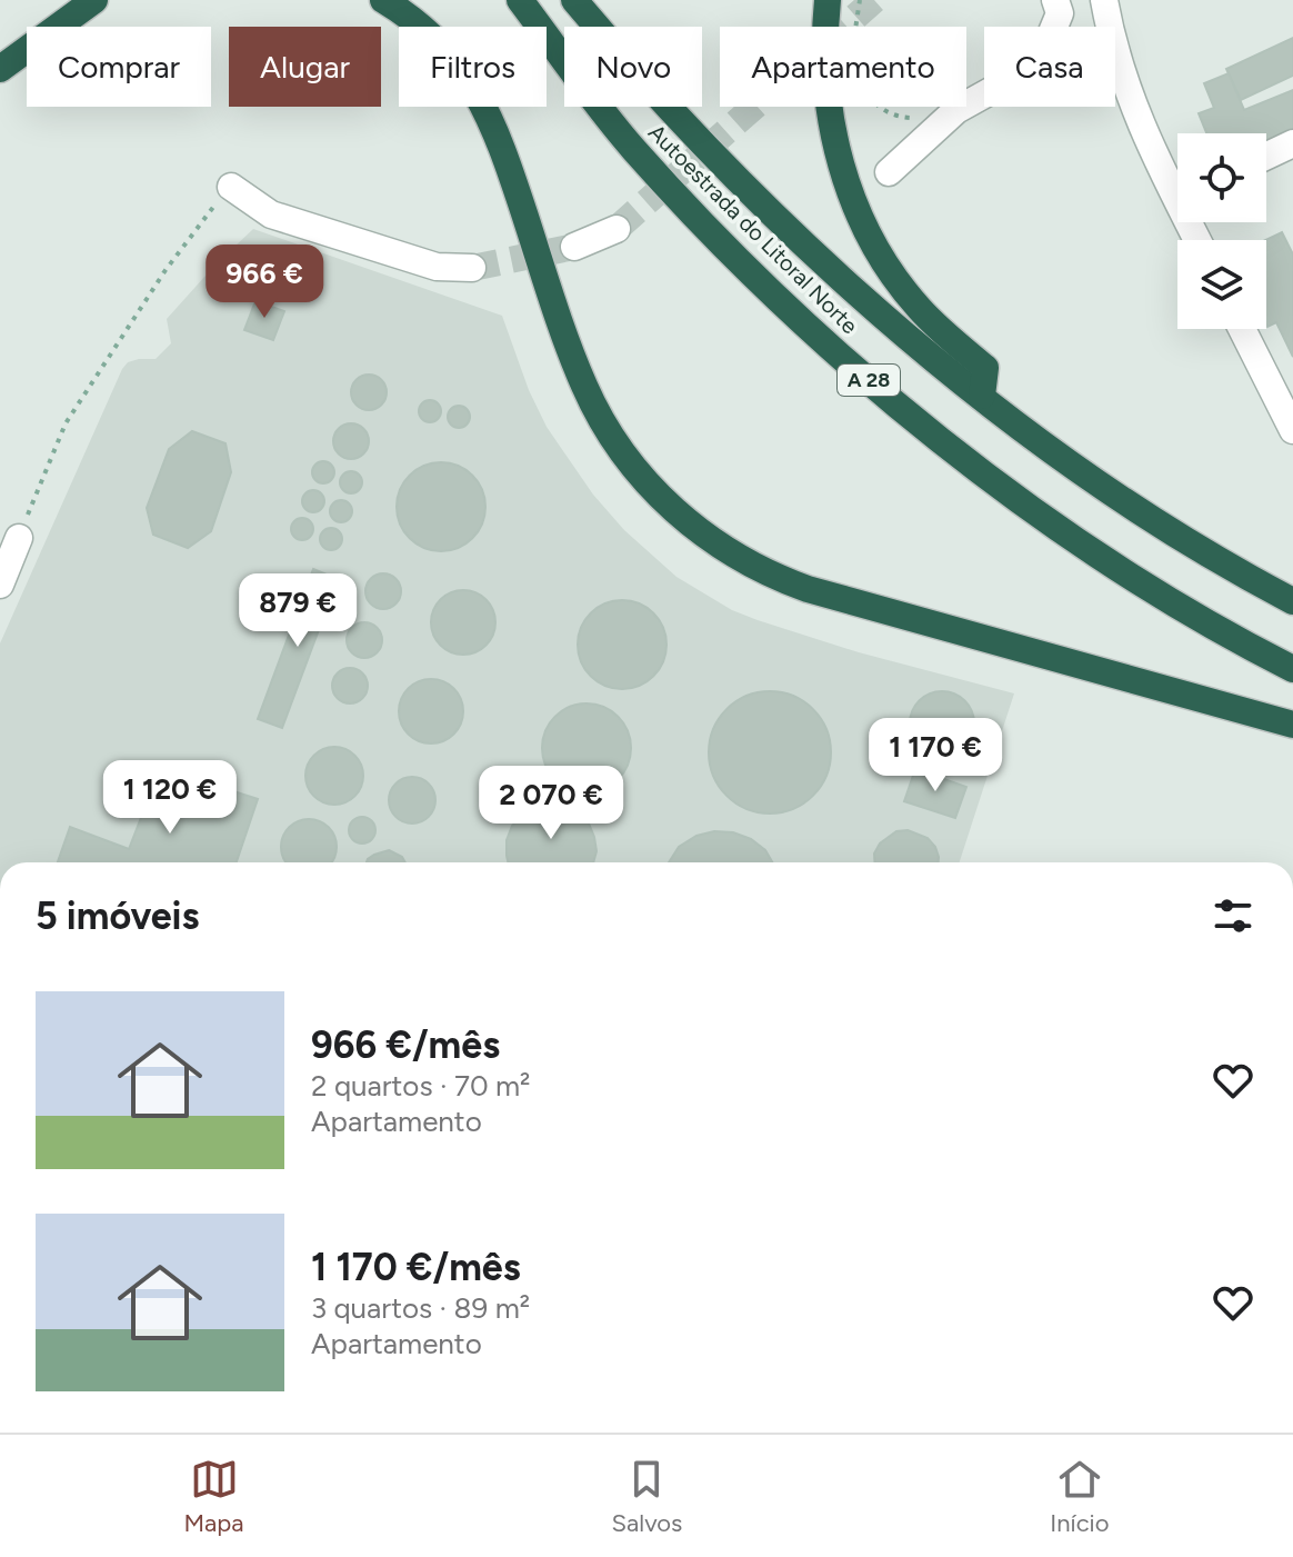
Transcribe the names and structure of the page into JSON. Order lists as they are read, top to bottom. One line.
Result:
{"streets":{"highway":["Autoestrada do Litoral Norte","A 28"]},"page":{"chip":["Comprar","Alugar","Filtros","Novo","Apartamento","Casa"],"price":["966 €","879 €","1 170 €","1 120 €","2 070 €"],"heading":"5 imóveis","list":[{"name":"966 €/mês","note":"2 quartos · 70 m² · Apartamento"},{"name":"1 170 €/mês","note":"3 quartos · 89 m² · Apartamento"}],"tabs":["Mapa","Salvos","Início"]}}
